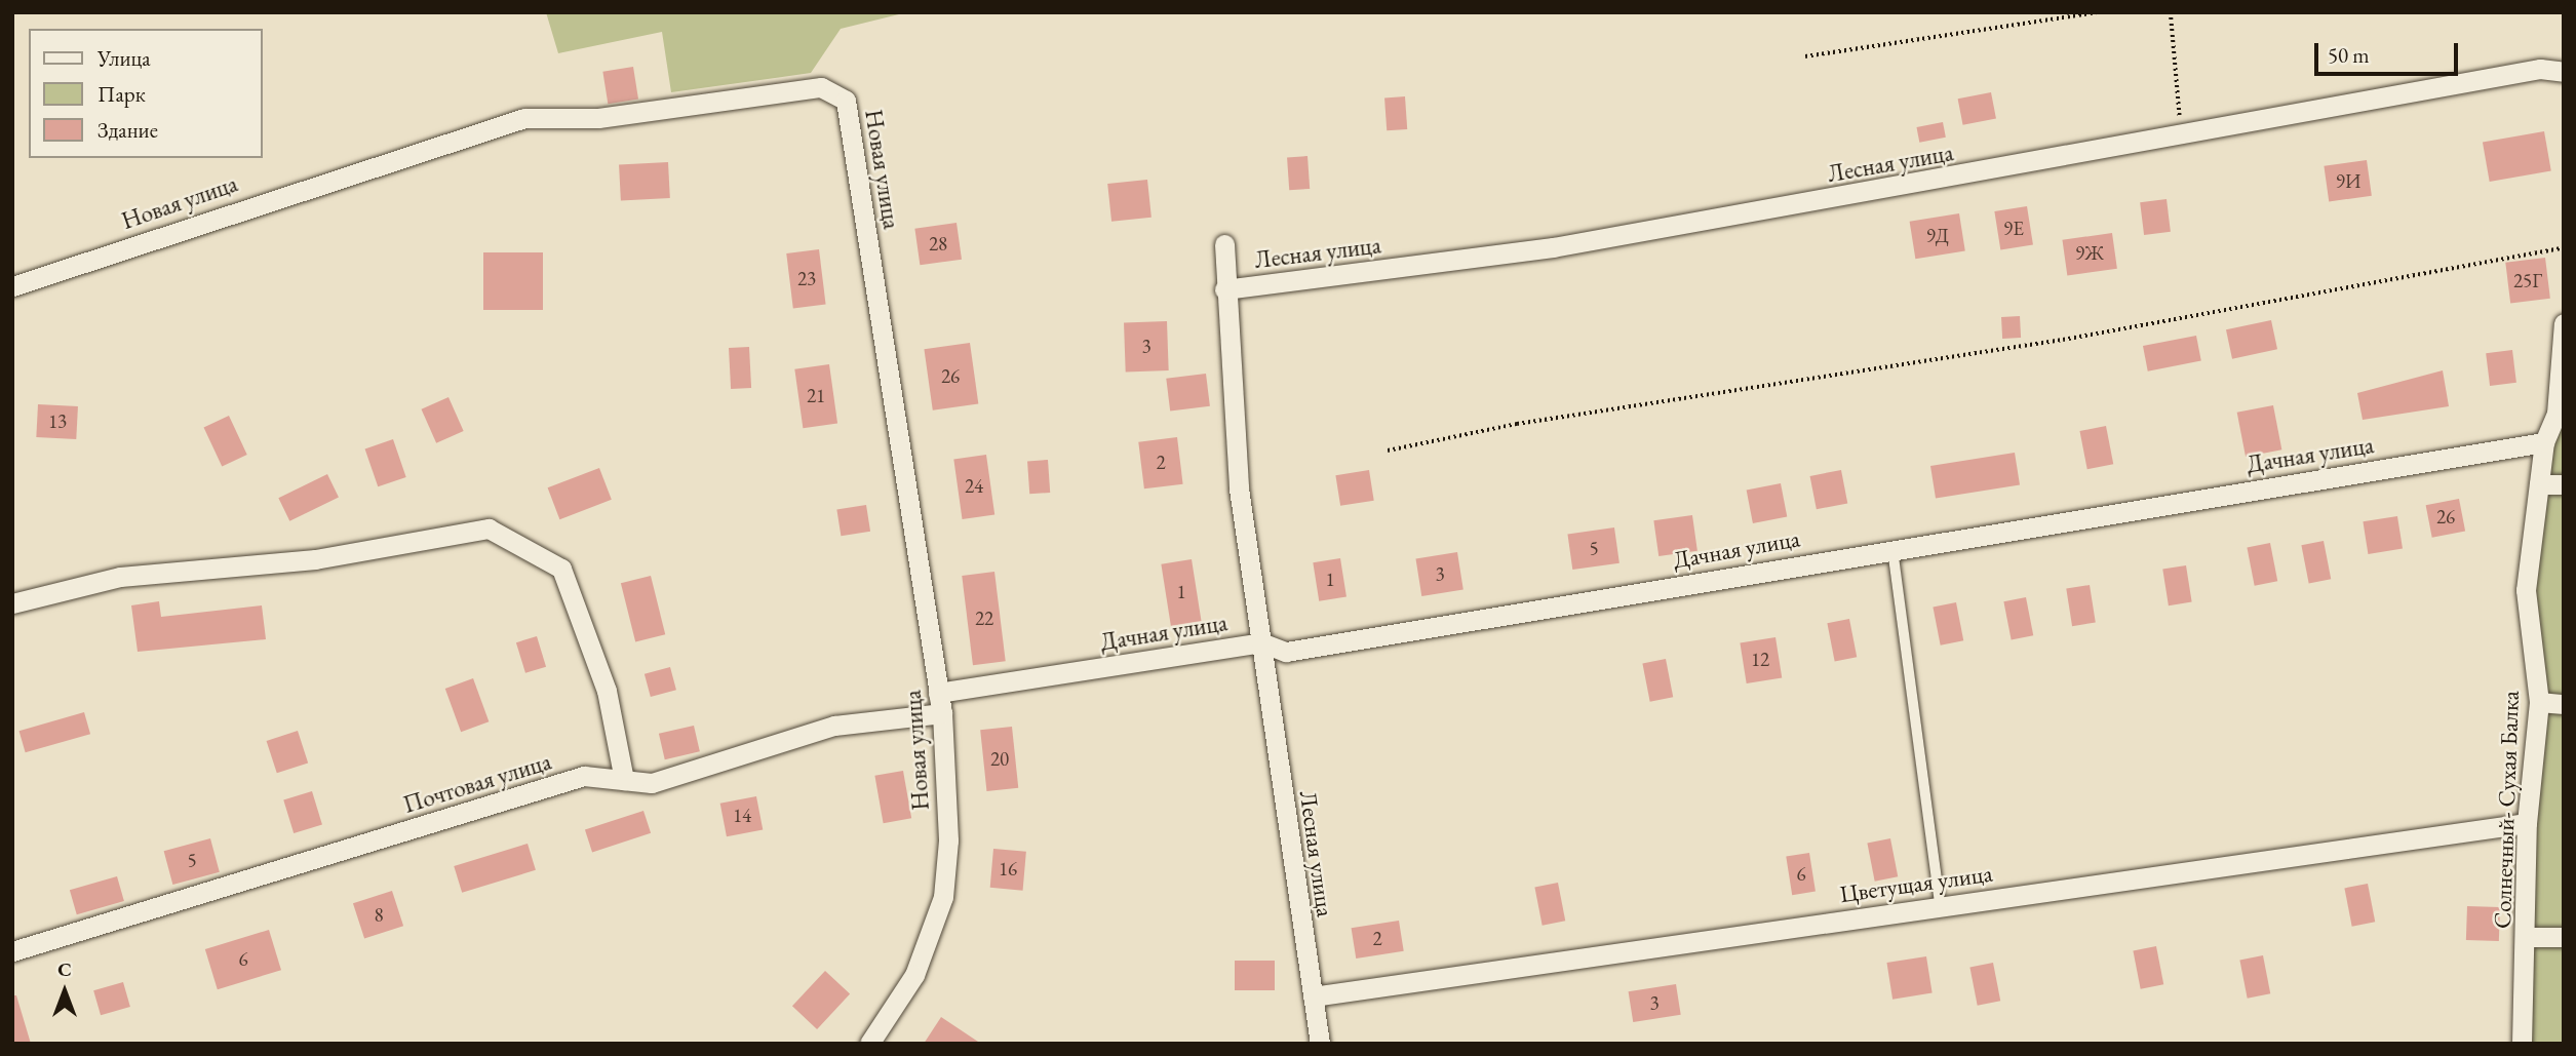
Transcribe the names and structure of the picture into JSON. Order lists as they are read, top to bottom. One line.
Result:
{"streets":{"street":["Лесная улица","Новая улица","Дачная улица","Почтовая улица","Солнечный- Сухая Балка","Цветущая улица"]},"crossings":[["Лесная улица","Дачная улица"],["Лесная улица","Цветущая улица"],["Новая улица","Дачная улица"],["Новая улица","Почтовая улица"],["Дачная улица","Солнечный- Сухая Балка"],["Солнечный- Сухая Балка","Цветущая улица"]],"house_numbers":["9И","9Е","9Д","28","9Ж","23","25Г","3","26","21","13","2","24","26","5","3","1","1","22","12","20","14","5","16","6","8","2","6","3"],"legend":["Улица","Парк","Здание"],"scale_bar":"50 m","north":"top"}
